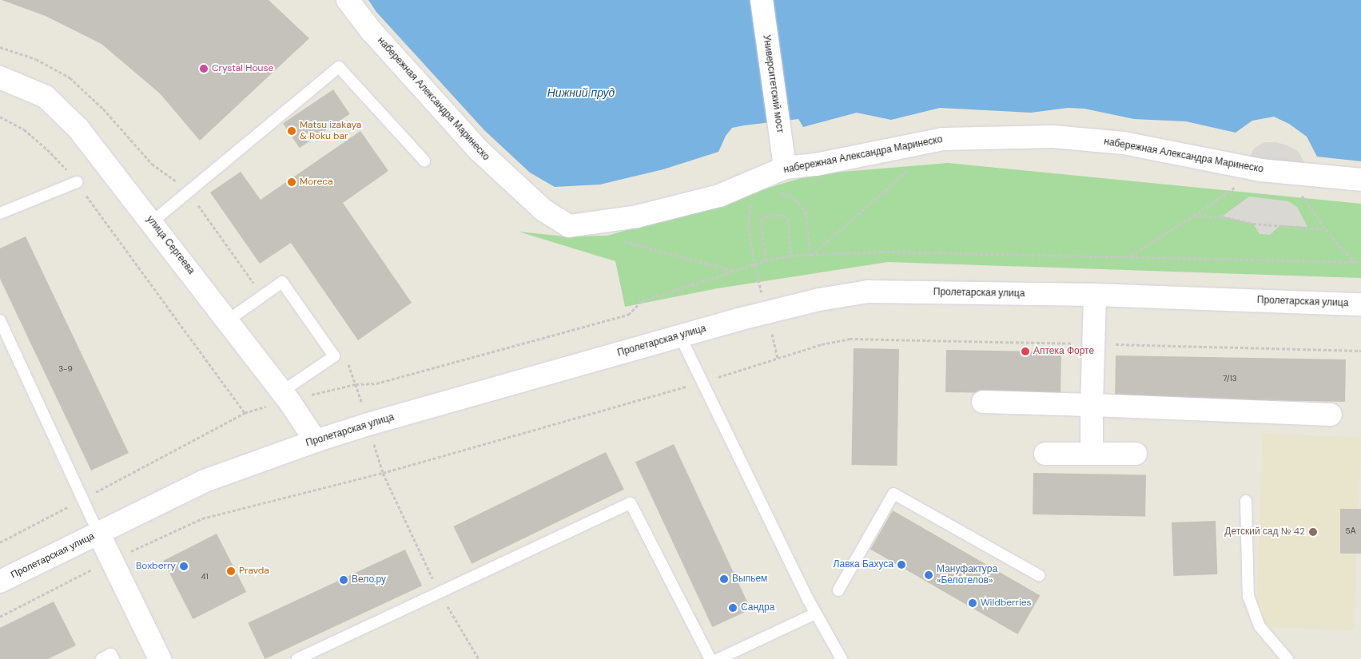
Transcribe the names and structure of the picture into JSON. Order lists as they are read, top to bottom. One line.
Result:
{"streets":{"street":["Университетский мост","набережная Александра Маринеско","улица Сергеева","Пролетарская улица"]},"crossings":[["Университетский мост","набережная Александра Маринеско"],["улица Сергеева","Пролетарская улица"]],"water":["Нижний пруд"],"places":["Crystal House","Matsu izakaya & Roku bar","Moreca","Аптека Форте","Детский сад № 42","Лавка Бахуса","Boxberry","Pravda","Мануфактура «Белотелов»","Выпьем","Вело.ру","Wildberries","Сандра"],"house_numbers":["3-9","7/13","5А","41"]}
